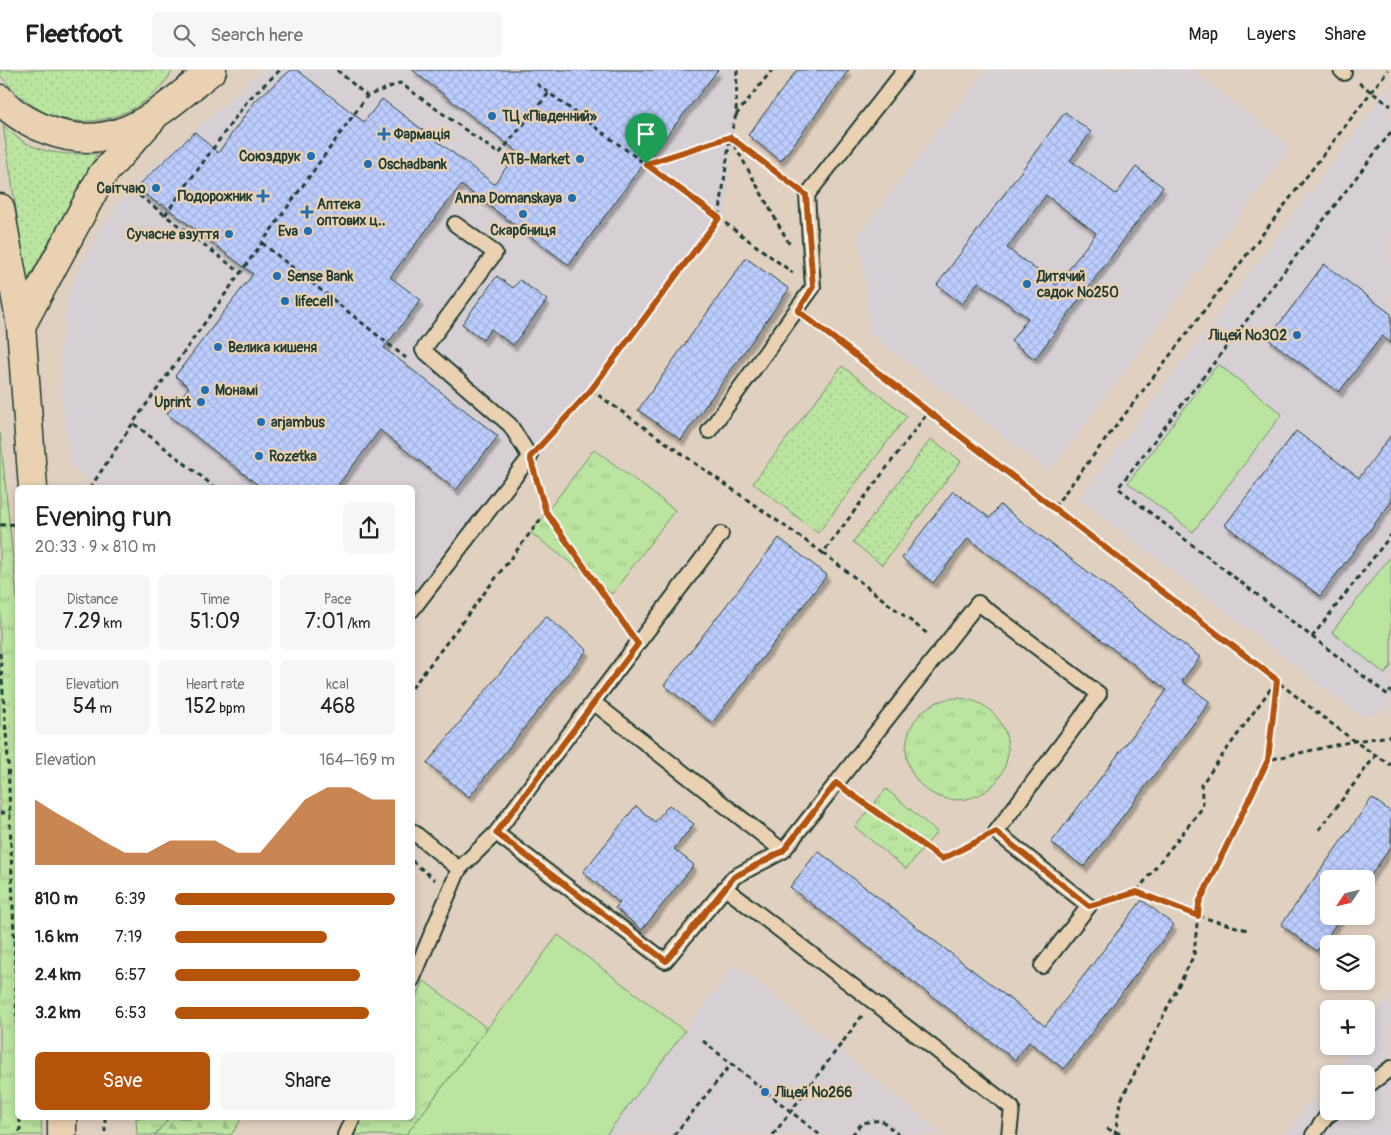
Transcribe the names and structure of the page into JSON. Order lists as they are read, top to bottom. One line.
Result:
{"places":{"other":["ТЦ «Південний»","Союздрук","ATB-Market","Oschadbank","Світчаю","Anna Domanskaya","Скарбниця","Eva","Сучасне взуття","Sense Bank","Дитячий садок №250","lifecell","Ліцей №302","Велика кишеня","Монамі","Uprint","arjambus","Rozetka","Ліцей №266"],"health":["Фармація","Подорожник","Аптека оптових ц‥"]},"north":"bottom left","page":{"header":"Fleetfoot","search":"Search here","nav":["Map","Layers","Share"],"heading":["Evening run","20:33 · 9 × 810 m"],"stats":[["Distance","7.29 km"],["Time","51:09"],["Pace","7:01 /km"],["Elevation","54 m"],["Heart rate","152 bpm"],["kcal","468"]],"chart":["Elevation","164–169 m"],"map_buttons":["+","−"],"list":[{"name":"810 m","note":"6:39"},{"name":"1.6 km","note":"7:19"},{"name":"2.4 km","note":"6:57"},{"name":"3.2 km","note":"6:53"}],"buttons":["Save","Share"]}}
